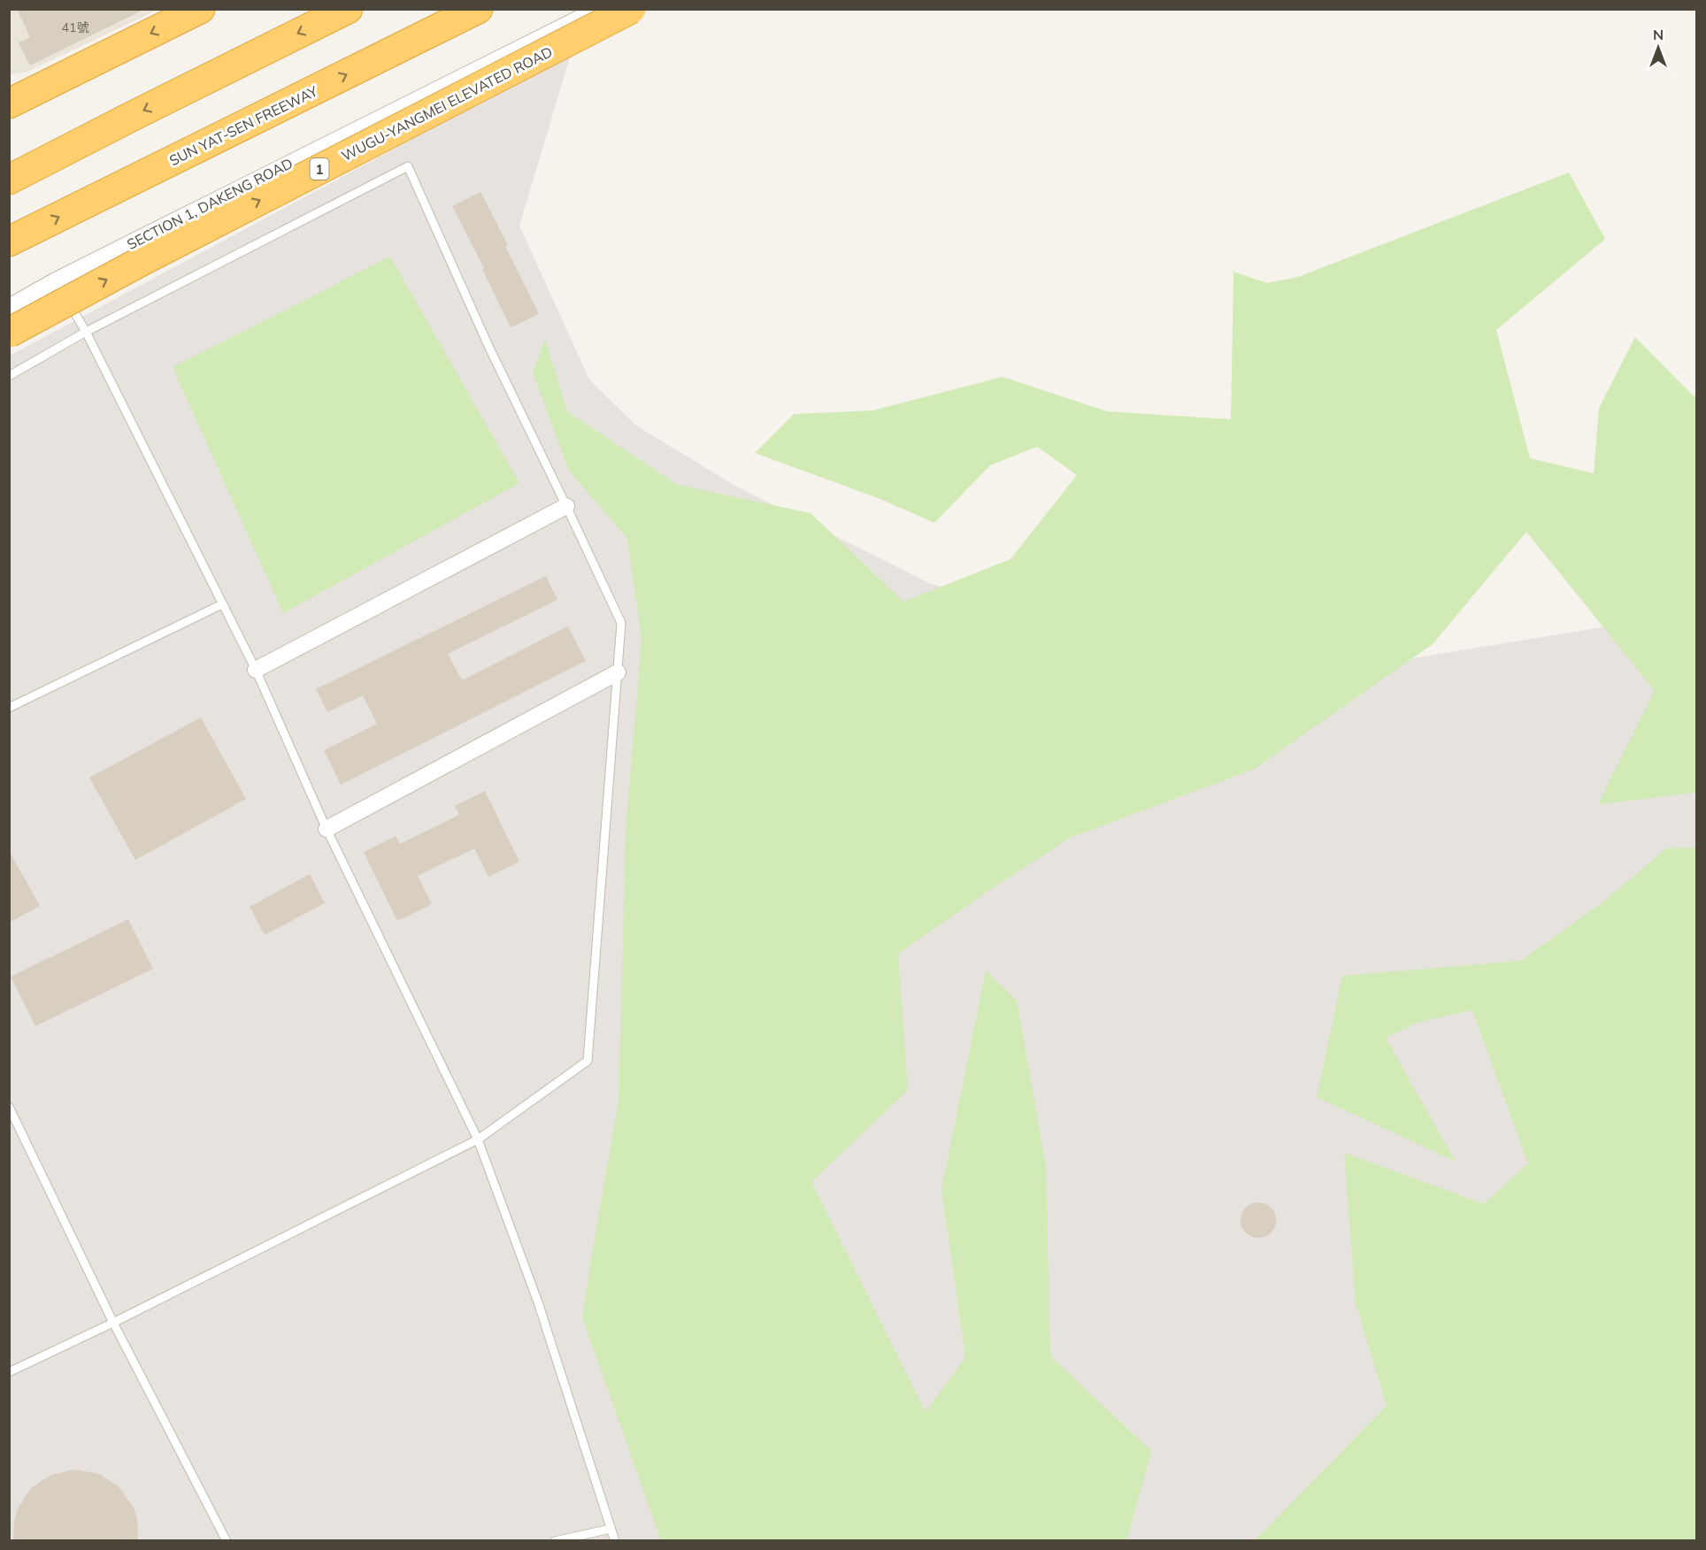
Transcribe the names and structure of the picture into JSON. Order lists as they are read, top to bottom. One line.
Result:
{"streets":{"highway":["WUGU-YANGMEI ELEVATED ROAD","SUN YAT-SEN FREEWAY","1"],"street":["SECTION 1, DAKENG ROAD"]},"house_numbers":["41號"],"north":"top"}
